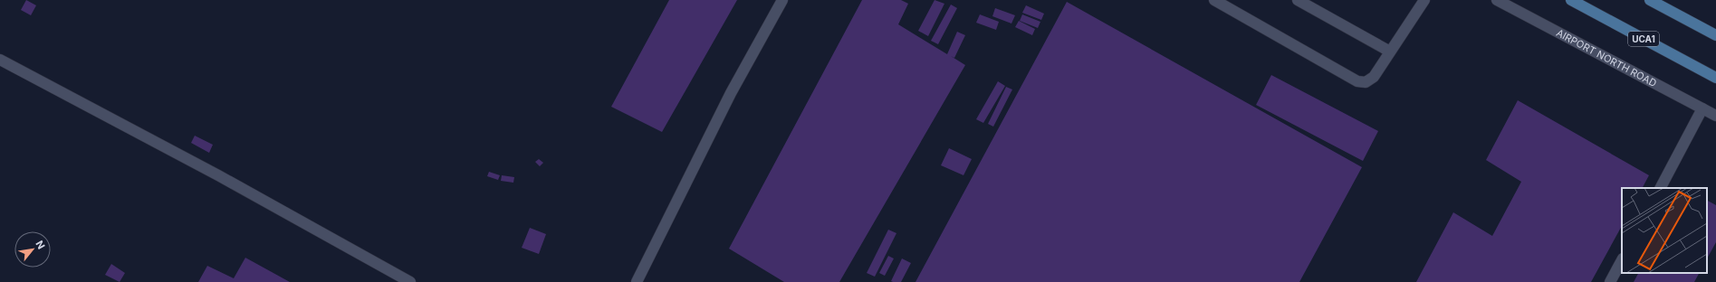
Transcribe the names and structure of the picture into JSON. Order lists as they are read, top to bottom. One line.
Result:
{"streets":{"main road":["UCA1","AIRPORT NORTH ROAD"]},"north":"top right"}
